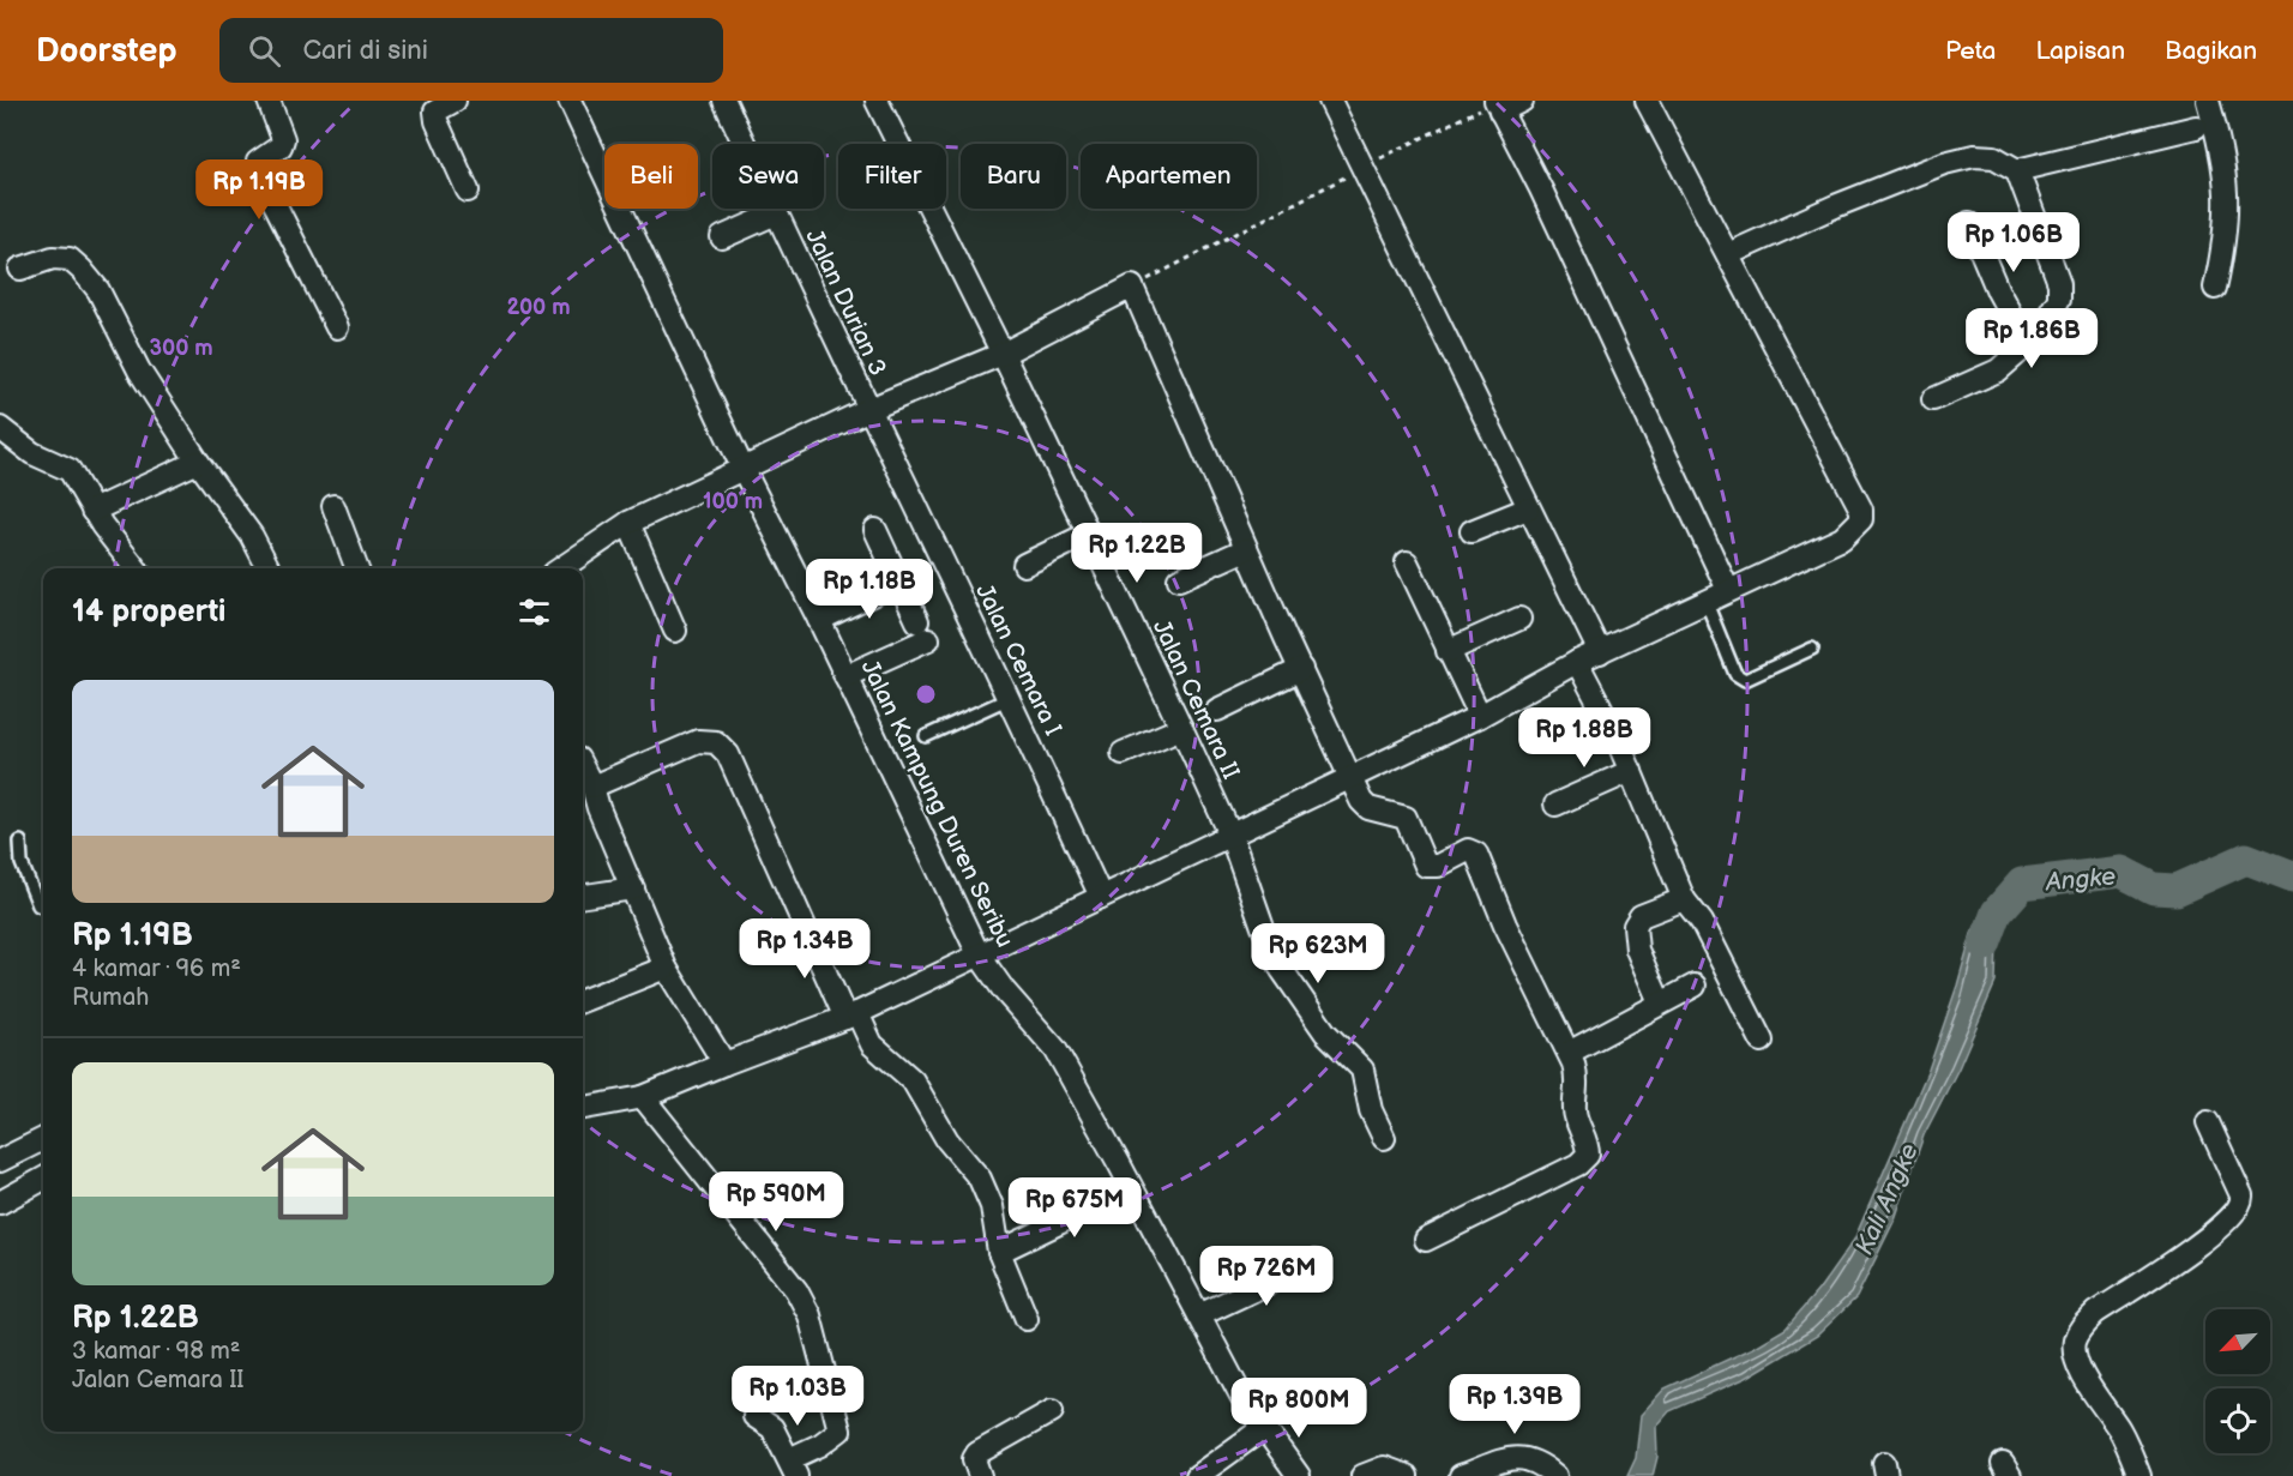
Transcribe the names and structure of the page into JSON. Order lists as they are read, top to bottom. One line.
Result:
{"streets":{"street":["Jalan Durian 3","Jalan Cemara I","Jalan Cemara II","Jalan Kampung Duren Seribu"]},"crossings":[["Jalan Durian 3","Jalan Cemara I"]],"water":["Angke","Kali Angke"],"north":"bottom left","page":{"header":"Doorstep","search":"Cari di sini","nav":["Peta","Lapisan","Bagikan"],"chip":["Beli","Sewa","Filter","Baru","Apartemen"],"price":["Rp 1.19B","Rp 1.06B","Rp 1.86B","Rp 1.22B","Rp 1.18B","Rp 1.88B","Rp 1.34B","Rp 623M","Rp 590M","Rp 675M","Rp 726M","Rp 1.03B","Rp 1.39B","Rp 800M"],"heading":"14 properti","list":[{"name":"Rp 1.19B","note":"4 kamar · 96 m² · Rumah"},{"name":"Rp 1.22B","note":"3 kamar · 98 m² · Jalan Cemara II"}]},"rings":["200 m","300 m","100 m"]}
